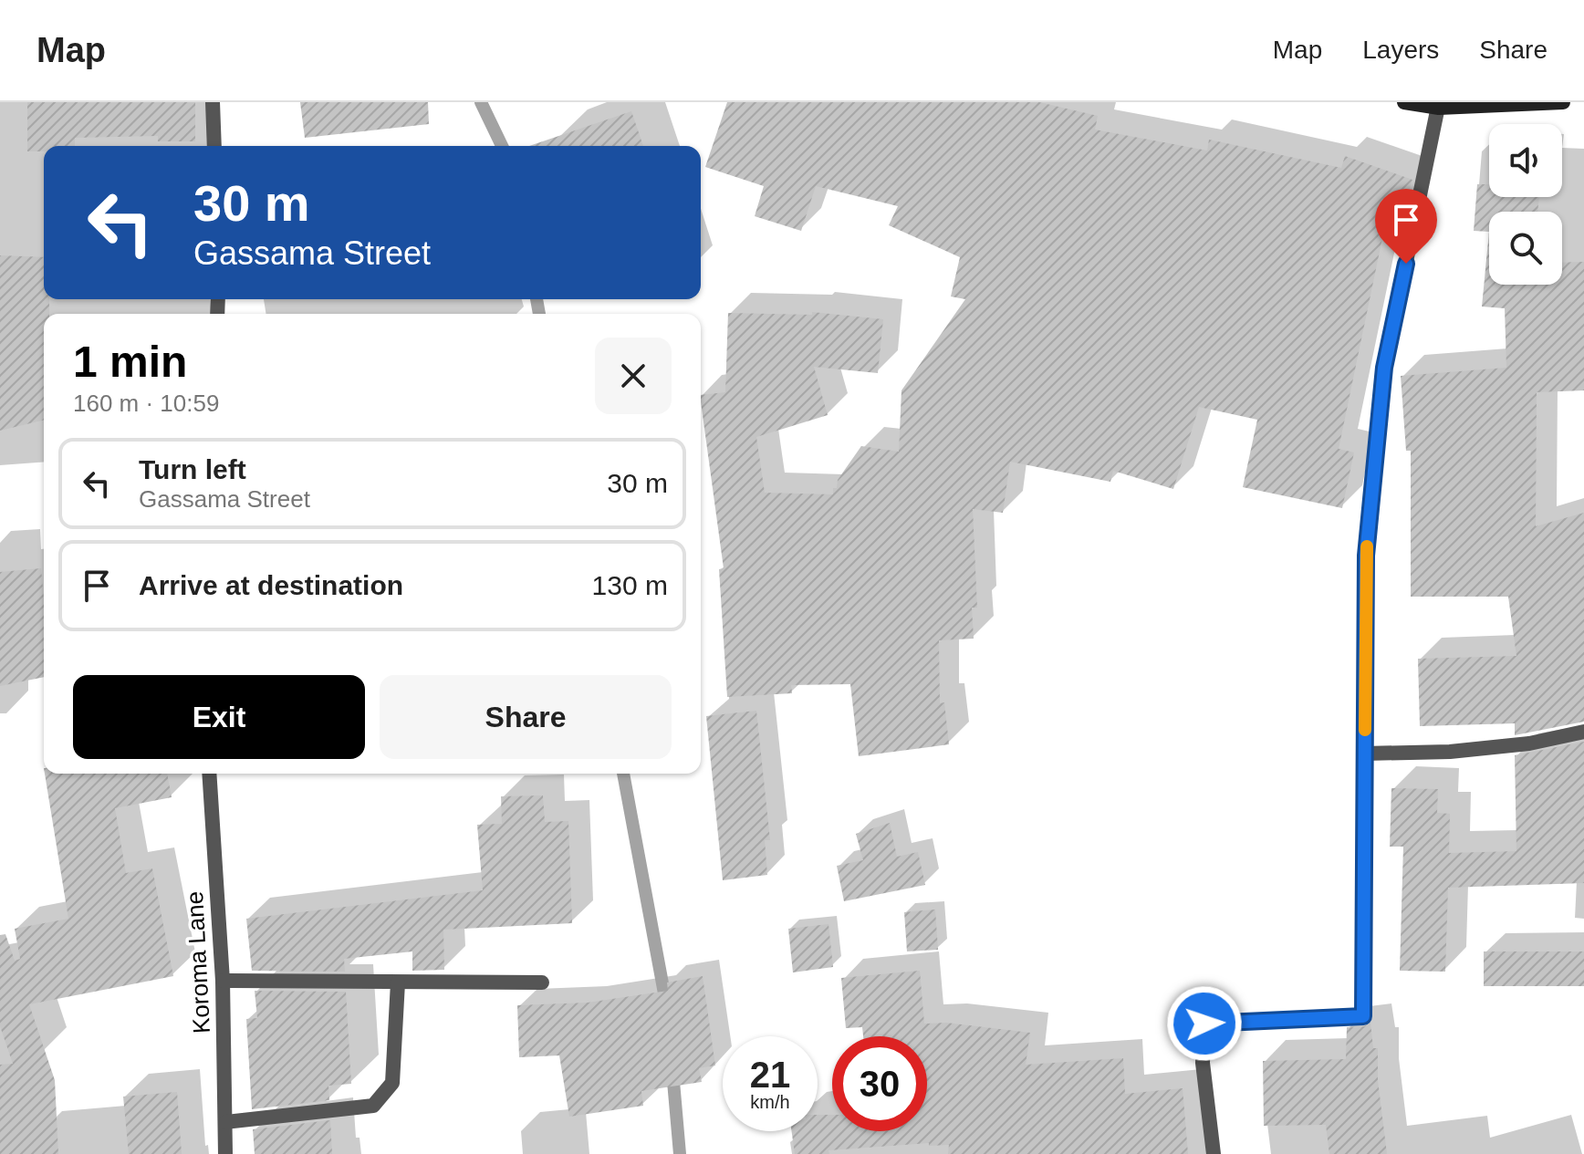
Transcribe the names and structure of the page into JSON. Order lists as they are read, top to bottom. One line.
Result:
{"streets":{"street":["Koroma Lane"]},"page":{"header":"Map","nav":["Map","Layers","Share"],"turn":["30 m","Gassama Street"],"heading":["1 min","160 m · 10:59"],"list":[{"name":"Turn left","note":"Gassama Street","value":"30 m"},{"name":"Arrive at destination","value":"130 m"}],"buttons":["Exit","Share"],"speed":"21 km/h","limit":"30"}}
